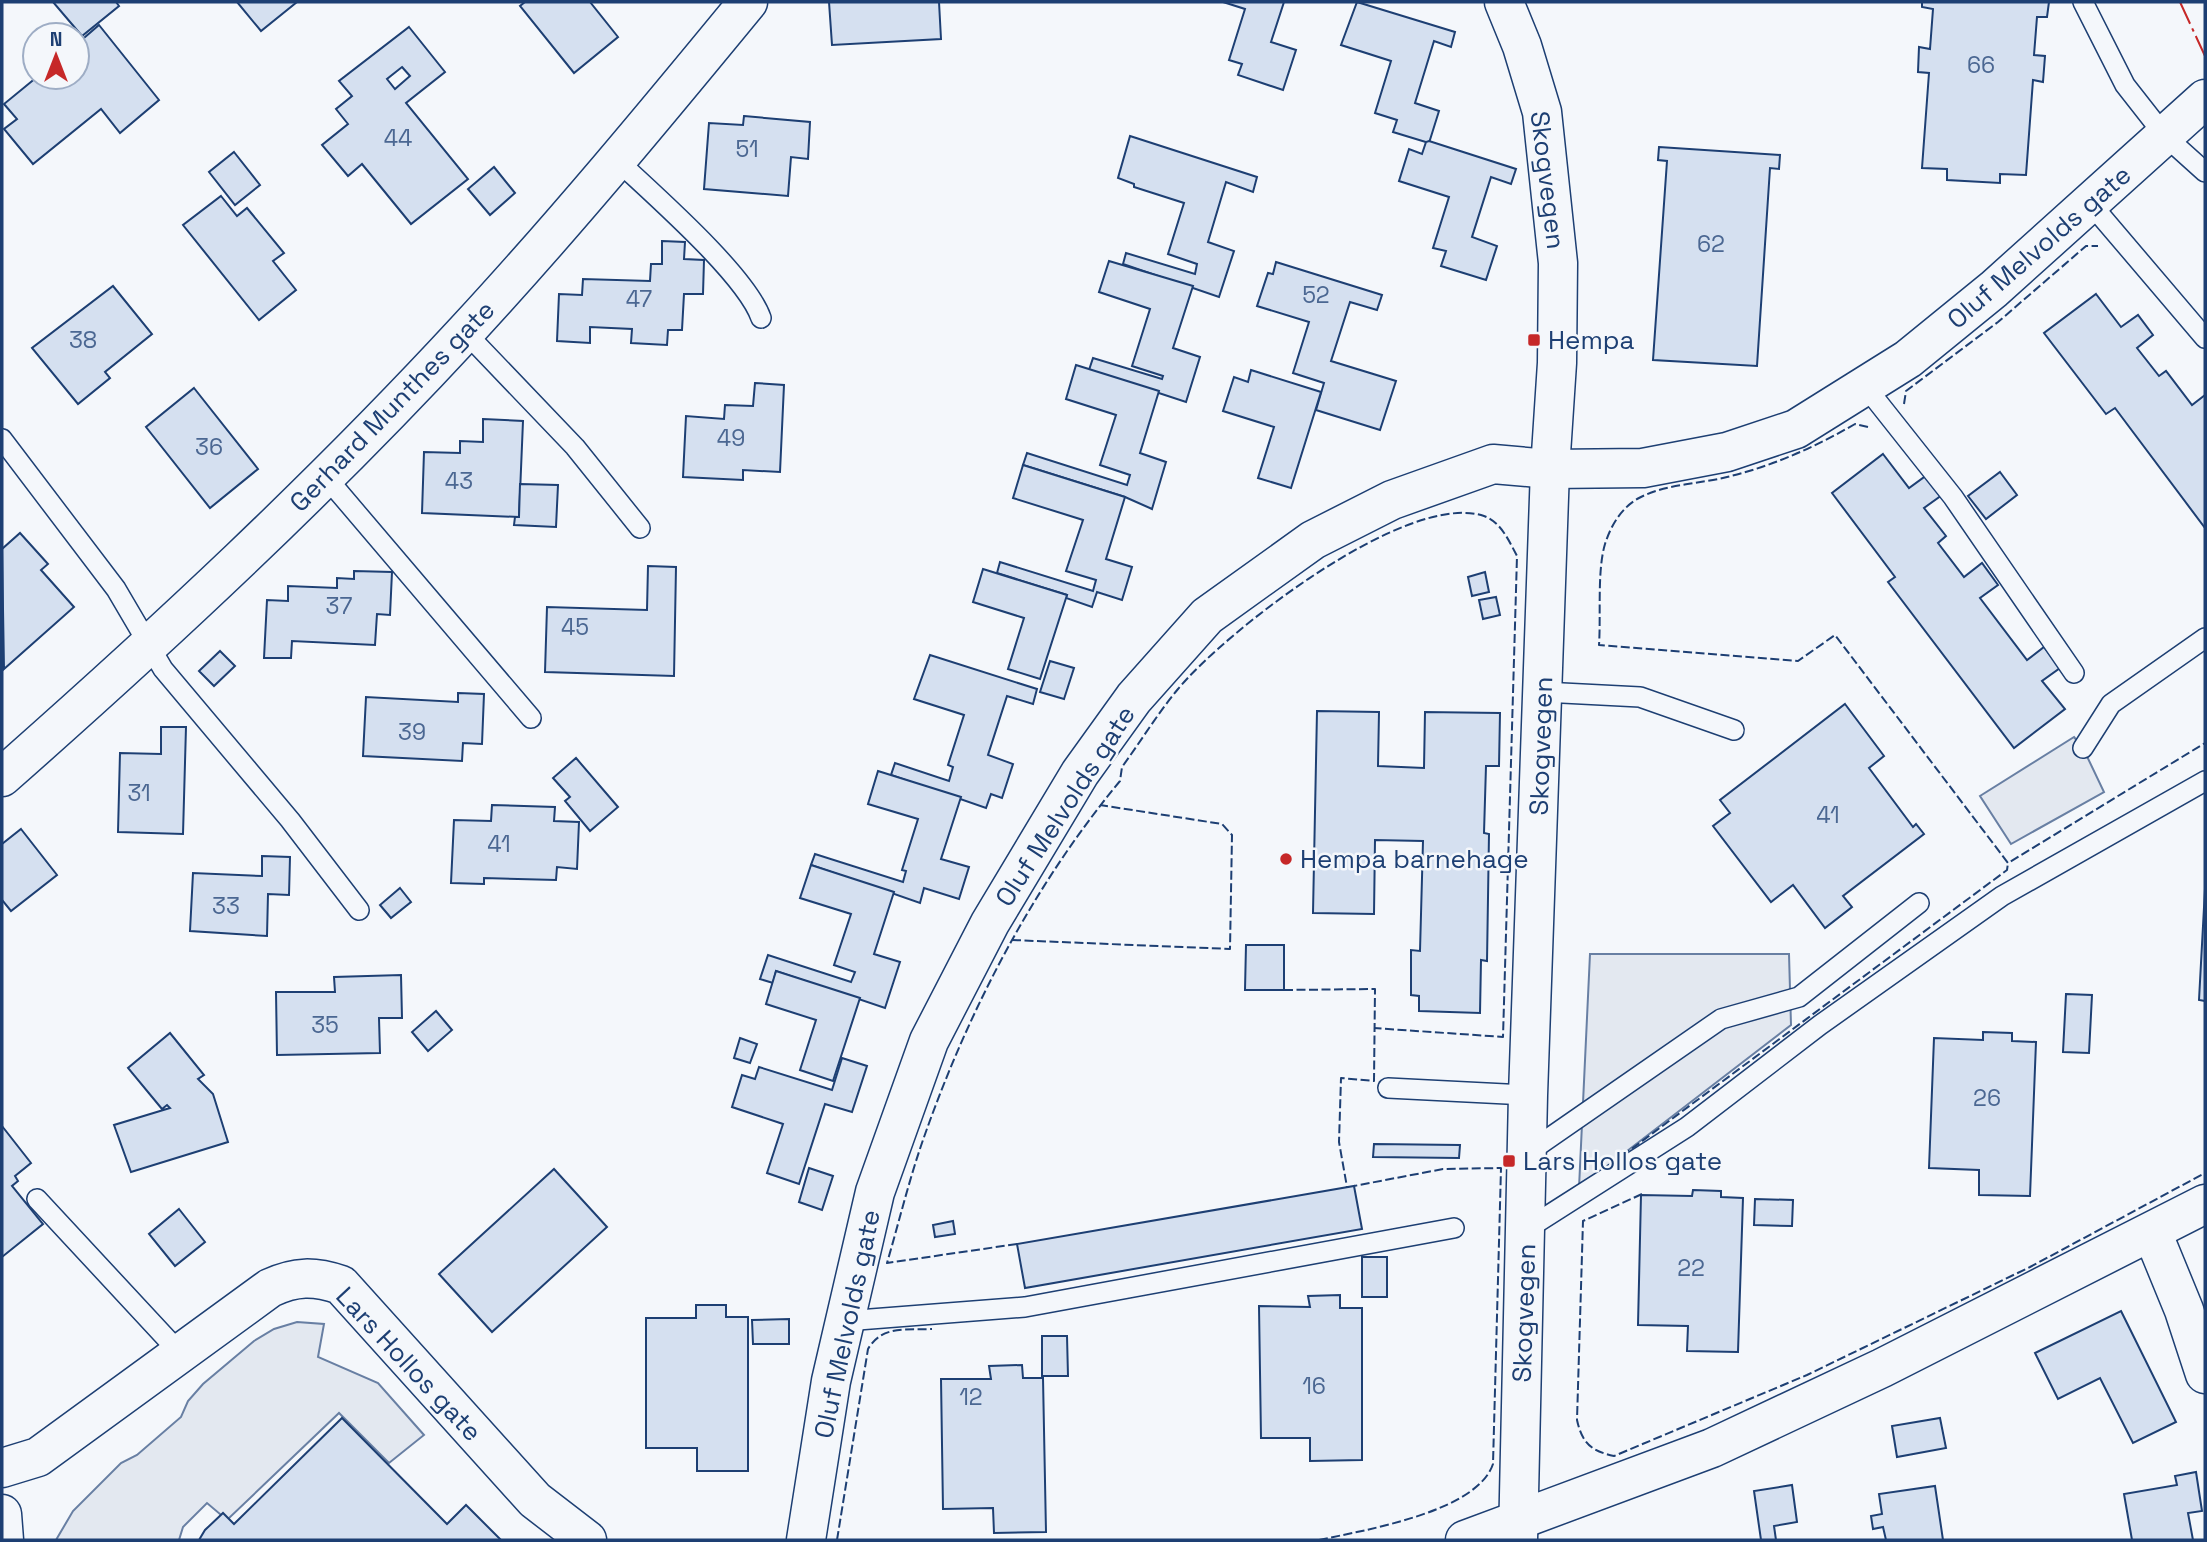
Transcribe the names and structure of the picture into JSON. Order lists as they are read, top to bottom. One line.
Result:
{"streets":{"street":["Skogvegen","Oluf Melvolds gate","Gerhard Munthes gate","Lars Hollos gate"]},"crossings":[["Skogvegen","Oluf Melvolds gate"]],"places":{"transit":["Hempa","Lars Hollos gate"],"other":["Hempa barnehage"]},"house_numbers":["66","44","51","62","52","47","38","49","36","43","37","45","39","31","41","41","33","35","26","22","16","12"],"north":"top"}
